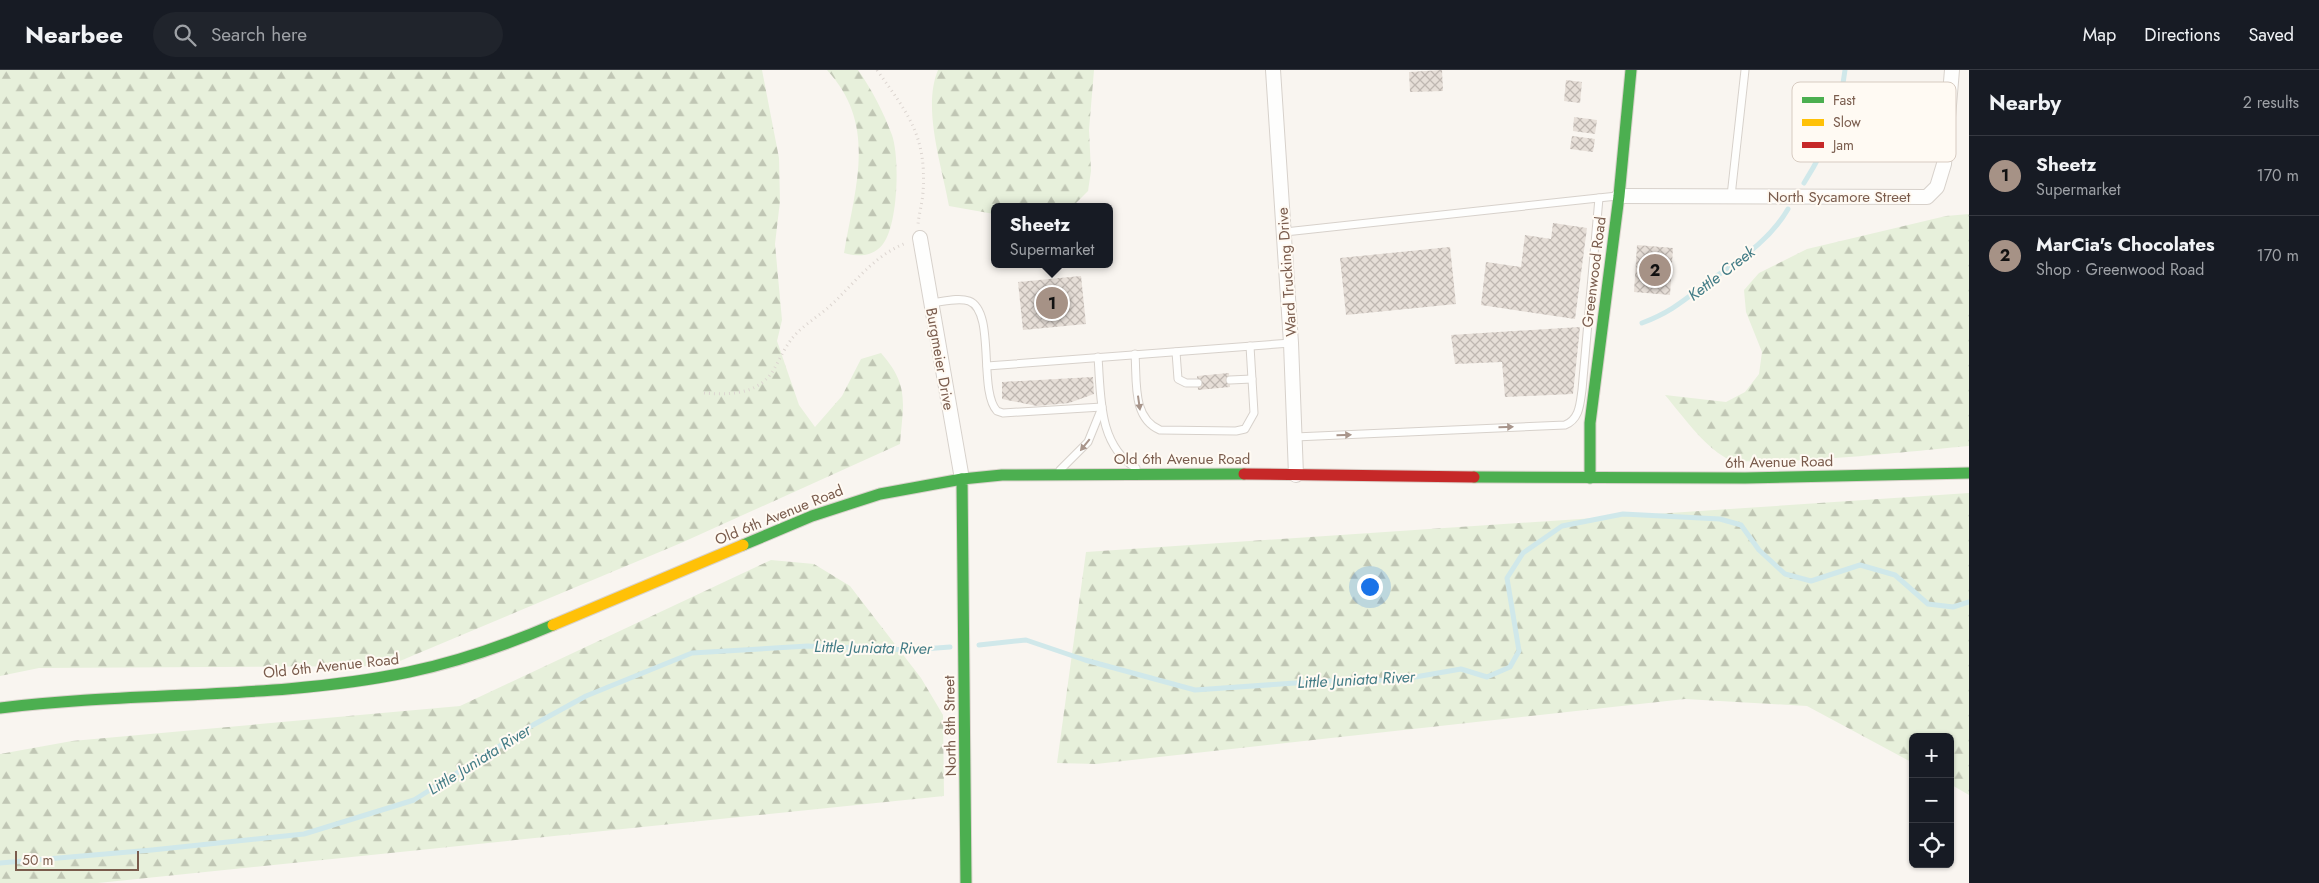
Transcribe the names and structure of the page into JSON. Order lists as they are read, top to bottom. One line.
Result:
{"streets":{"main road":["Greenwood Road","Old 6th Avenue Road","6th Avenue Road","North 8th Street"],"street":["North Sycamore Street","Ward Trucking Drive","Burgmeier Drive"]},"crossings":[["North Sycamore Street","Greenwood Road"],["Ward Trucking Drive","Old 6th Avenue Road"],["Greenwood Road","Old 6th Avenue Road"],["Greenwood Road","6th Avenue Road"],["Burgmeier Drive","Old 6th Avenue Road"],["Burgmeier Drive","North 8th Street"],["Old 6th Avenue Road","6th Avenue Road"],["Old 6th Avenue Road","North 8th Street"]],"water":["Kettle Creek","Little Juniata River"],"legend":["Fast","Slow","Jam"],"scale_bar":"50 m","page":{"header":"Nearbee","search":"Search here","nav":["Map","Directions","Saved"],"heading":["Nearby","2 results"],"list":[{"mark":"1","name":"Sheetz","note":"Supermarket","value":"170 m"},{"mark":"2","name":"MarCia's Chocolates","note":"Shop · Greenwood Road","value":"170 m"}],"popup":["Sheetz","Supermarket"],"pins":["2","1"],"map_buttons":["+","−"],"scale":"50 m"}}
